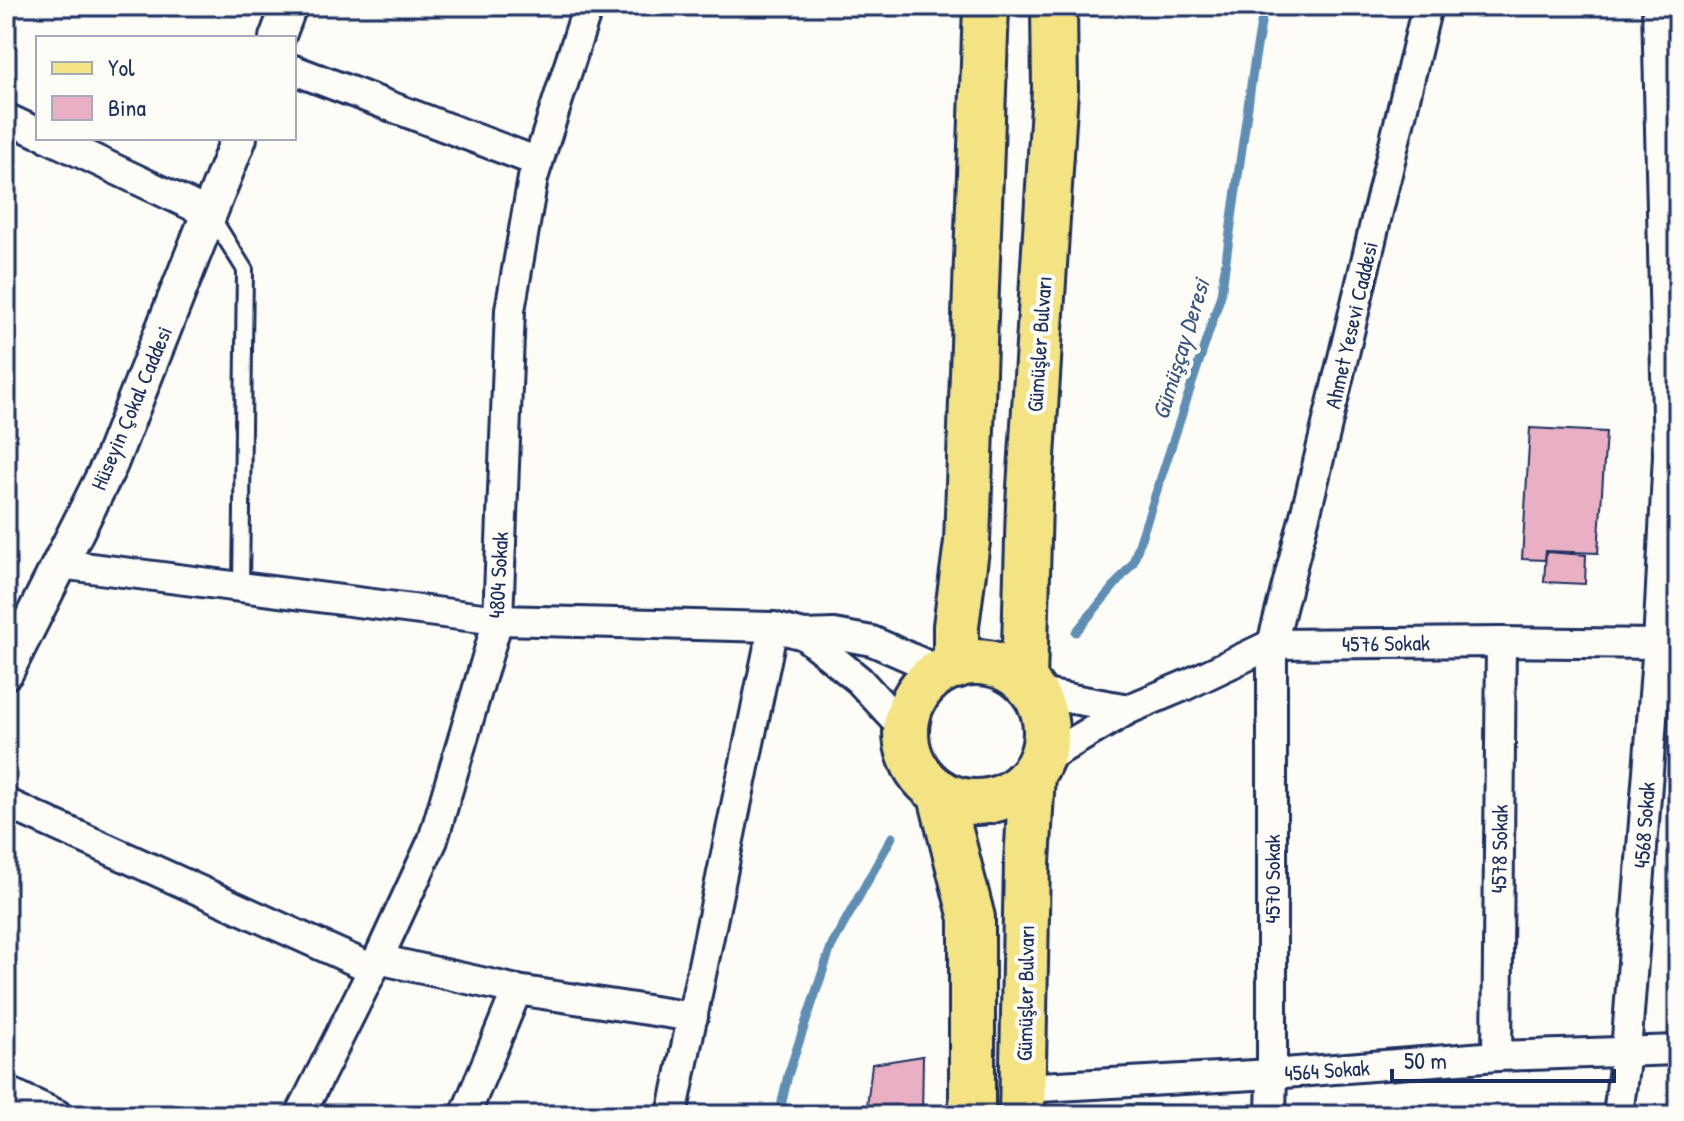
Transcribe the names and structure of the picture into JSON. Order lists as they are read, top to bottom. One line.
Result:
{"streets":{"main road":["Gümüşler Bulvarı"],"street":["Ahmet Yesevi Caddesi","Hüseyin Çokal Caddesi","4804 Sokak","4576 Sokak","4568 Sokak","4578 Sokak","4570 Sokak","4564 Sokak"]},"crossings":[["Ahmet Yesevi Caddesi","4576 Sokak"],["Ahmet Yesevi Caddesi","4570 Sokak"],["Gümüşler Bulvarı","4576 Sokak"],["Gümüşler Bulvarı","4564 Sokak"],["4576 Sokak","4568 Sokak"],["4576 Sokak","4578 Sokak"],["4576 Sokak","4570 Sokak"],["4568 Sokak","4564 Sokak"],["4578 Sokak","4564 Sokak"],["4570 Sokak","4564 Sokak"]],"water":["Gümüşçay Deresi"],"legend":["Yol","Bina"],"scale_bar":"50 m"}
